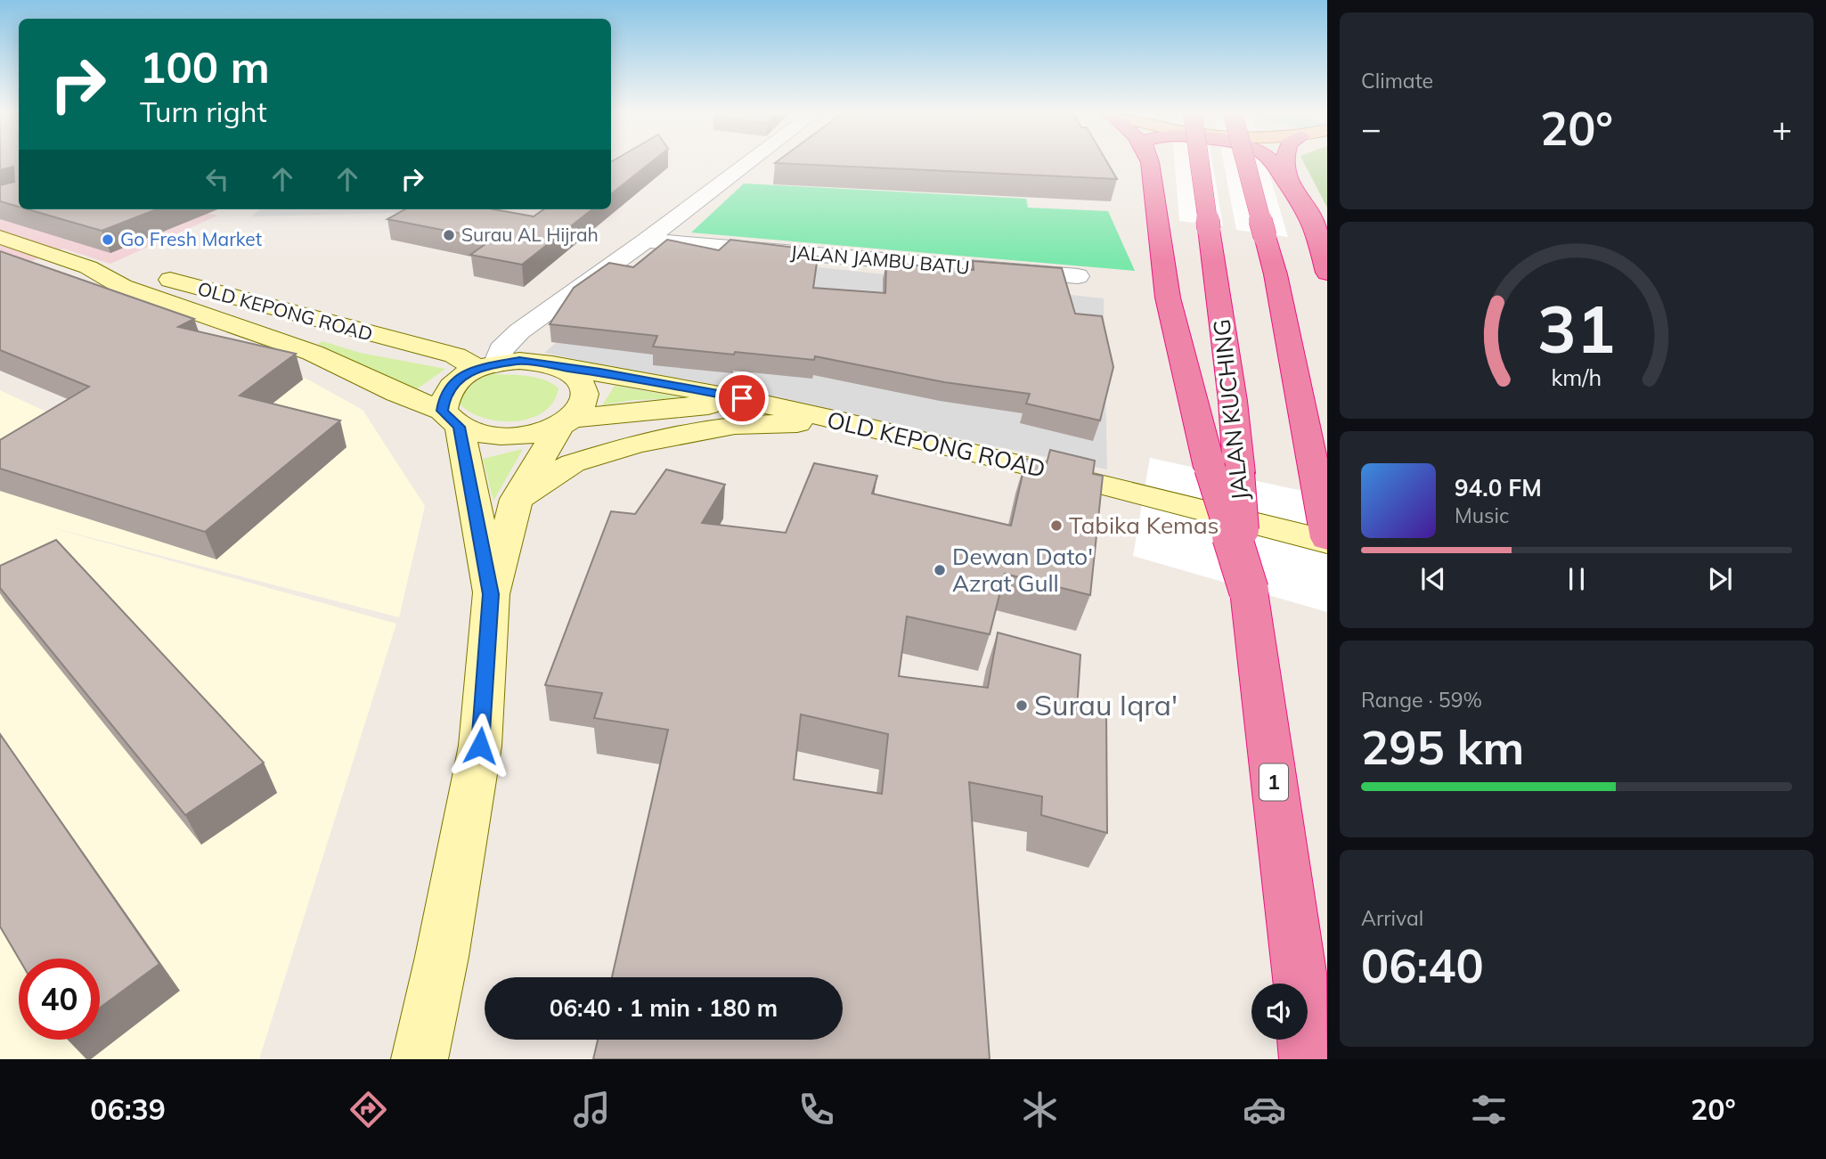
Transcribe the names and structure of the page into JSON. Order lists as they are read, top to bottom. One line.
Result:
{"streets":{"highway":["JALAN KUCHING","1"],"street":["JALAN JAMBU BATU","OLD KEPONG ROAD"]},"places":["Surau AL Hijrah","Go Fresh Market","Tabika Kemas","Dewan Dato' Azrat Gull","Surau Iqra'"],"page":{"tile":["Climate",["Range · 59%","295 km"],["Arrival","06:40"]],"turn":["100 m","Turn right"],"heat":["−","20°","+"],"song":["94.0 FM","Music"],"limit":"40","trip":"06:40 · 1 min · 180 m","tabs":["06:39","20°"],"gauge":["31","km/h"]}}
